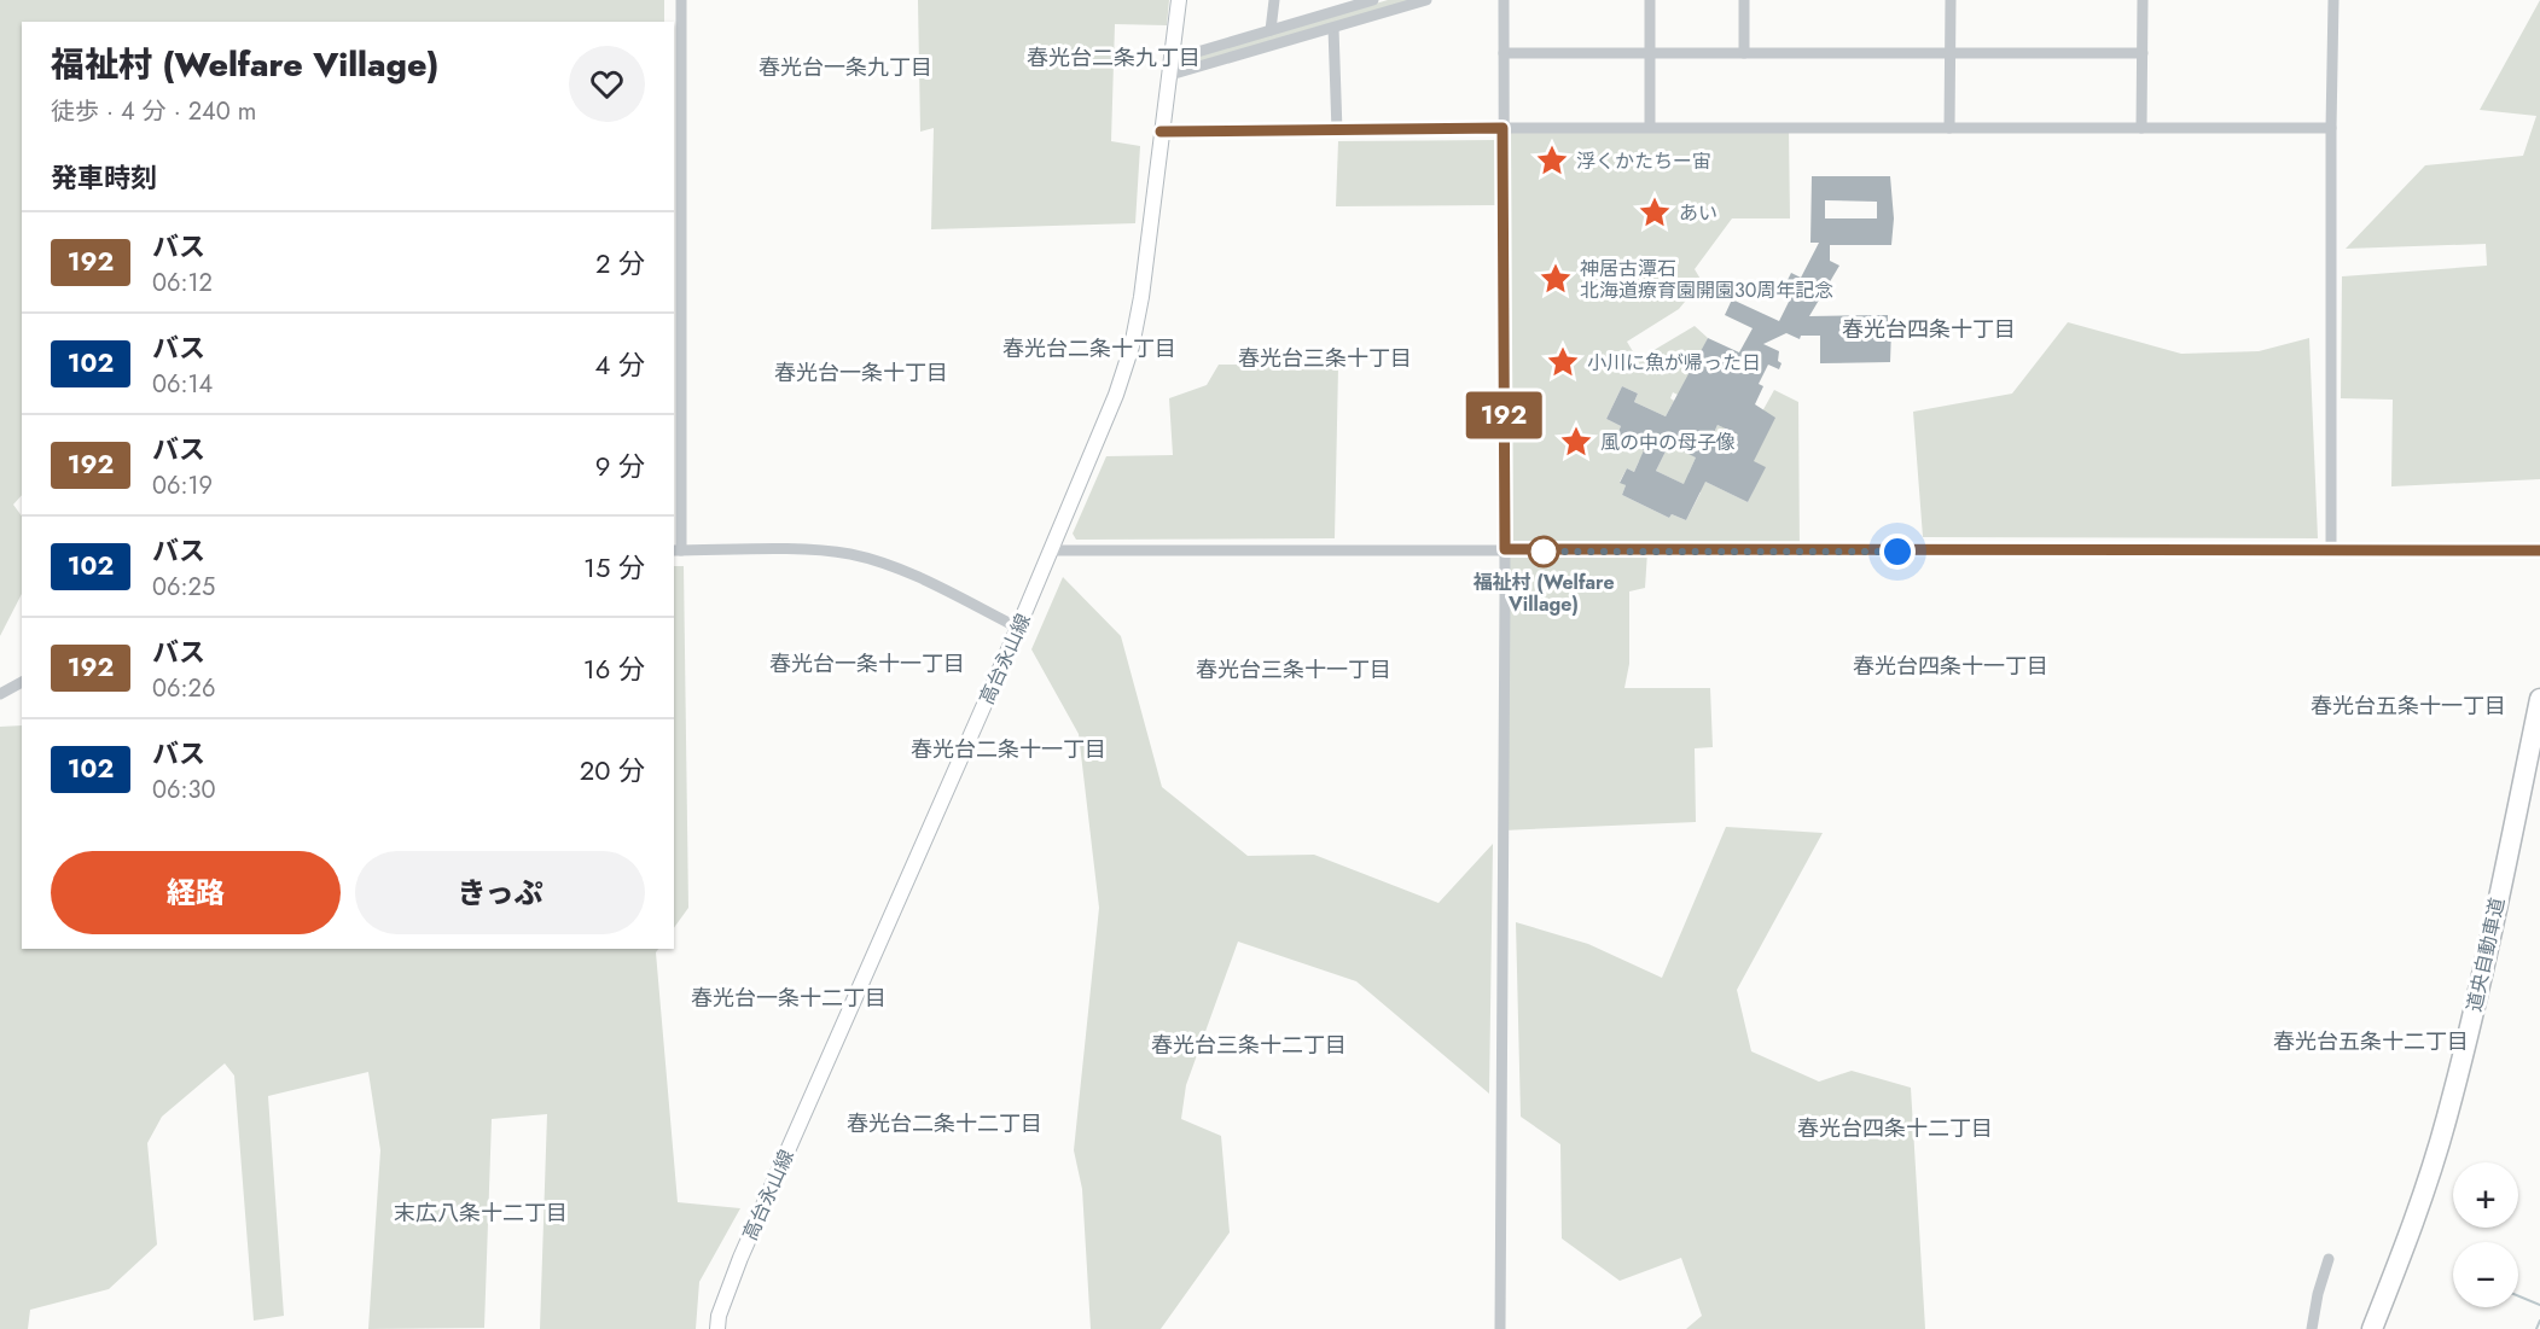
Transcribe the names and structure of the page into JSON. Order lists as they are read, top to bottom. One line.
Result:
{"streets":{"highway":["道央自動車道"],"street":["高台永山線"]},"districts":["春光台二条九丁目","春光台一条九丁目","春光台四条十丁目","春光台二条十丁目","春光台三条十丁目","春光台一条十丁目","春光台一条十一丁目","春光台四条十一丁目","春光台三条十一丁目","春光台五条十一丁目","春光台二条十一丁目","春光台一条十二丁目","春光台五条十二丁目","春光台三条十二丁目","春光台二条十二丁目","春光台四条十二丁目","末広八条十二丁目"],"places":{"place":["浮くかたちー宙","あい","神居古潭石 北海道療育園開園30周年記念","小川に魚が帰った日","風の中の母子像"],"other":["福祉村 (Welfare Village)"]},"lines":["bus line 192"],"page":{"on_map":"192","heading":[["福祉村 (Welfare Village)","徒歩 · 4 分 · 240 m"],"発車時刻"],"list":[{"mark":"192","name":"バス","note":"06:12","value":"2 分"},{"mark":"102","name":"バス","note":"06:14","value":"4 分"},{"mark":"192","name":"バス","note":"06:19","value":"9 分"},{"mark":"102","name":"バス","note":"06:25","value":"15 分"},{"mark":"192","name":"バス","note":"06:26","value":"16 分"},{"mark":"102","name":"バス","note":"06:30","value":"20 分"}],"buttons":["経路","きっぷ"],"map_buttons":["+","−"]}}
